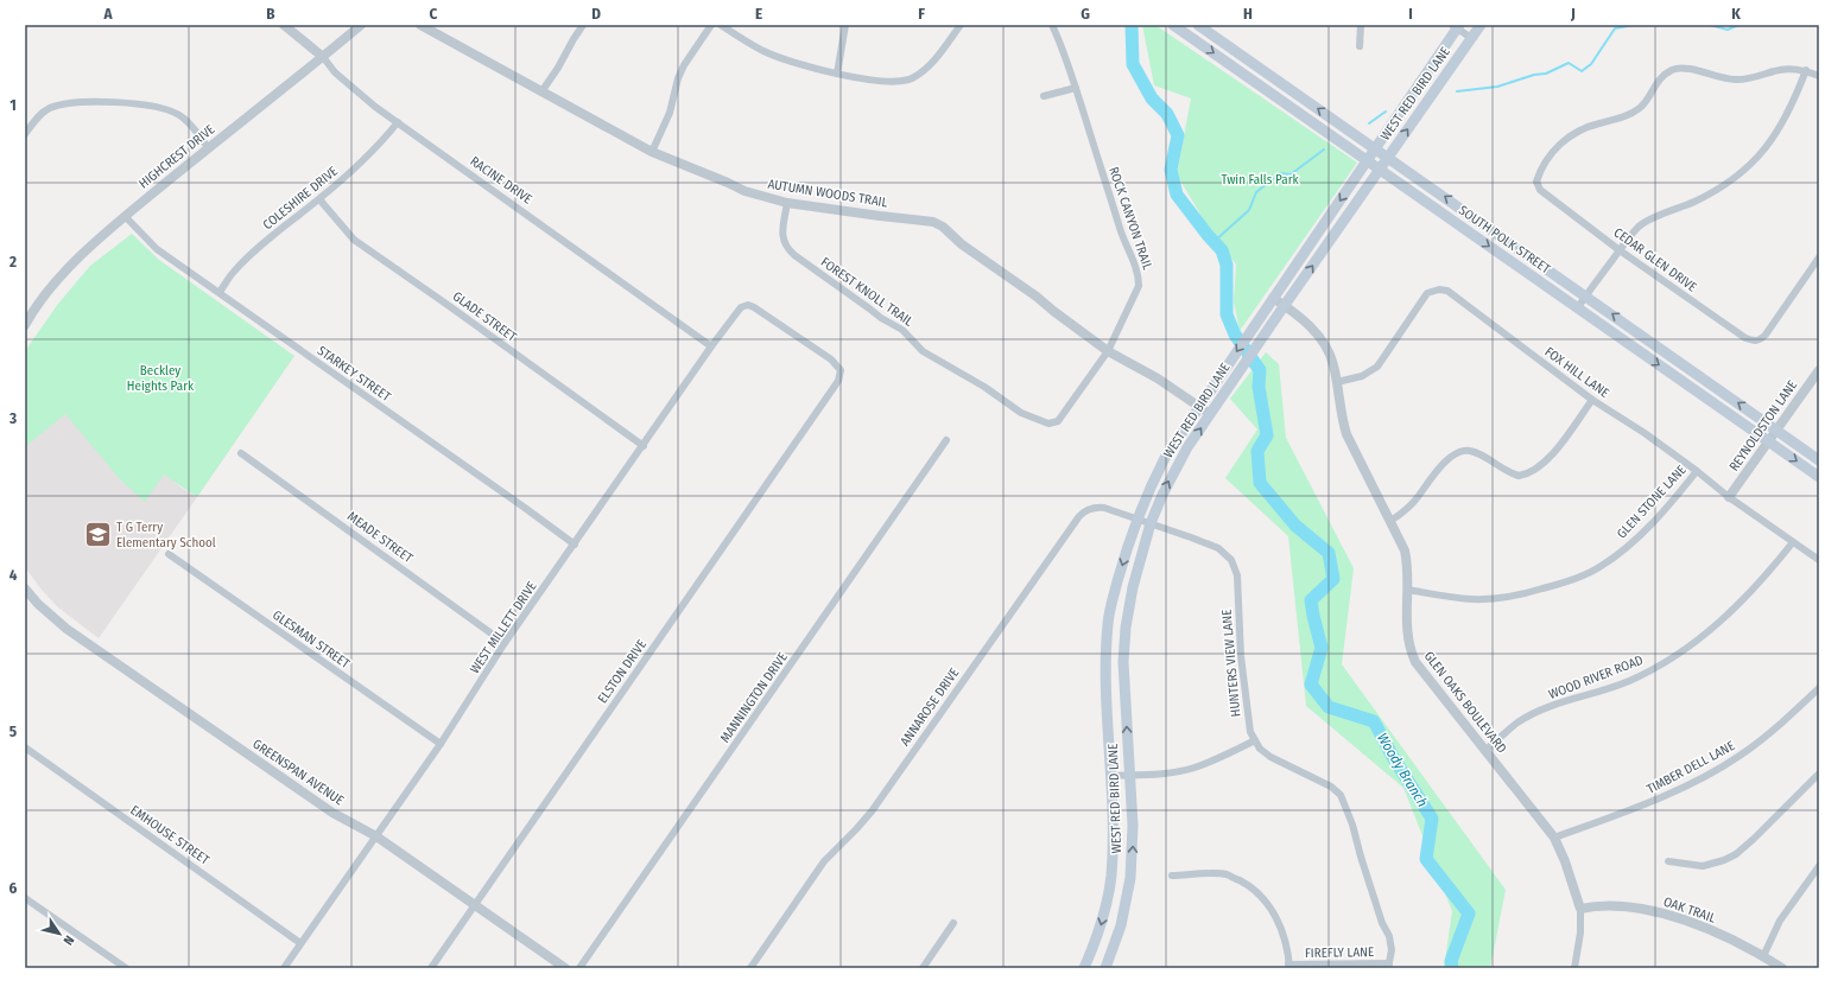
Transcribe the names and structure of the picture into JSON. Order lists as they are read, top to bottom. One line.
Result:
{"streets":{"main road":["WEST RED BIRD LANE","SOUTH POLK STREET"],"street":["HIGHCREST DRIVE","RACINE DRIVE","AUTUMN WOODS TRAIL","COLESHIRE DRIVE","ROCK CANYON TRAIL","CEDAR GLEN DRIVE","FOREST KNOLL TRAIL","GLADE STREET","FOX HILL LANE","STARKEY STREET","REYNOLDSTON LANE","GLEN STONE LANE","MEADE STREET","WEST MILLETT DRIVE","GLESMAN STREET","HUNTERS VIEW LANE","ELSTON DRIVE","WOOD RIVER ROAD","MANNINGTON DRIVE","GLEN OAKS BOULEVARD","ANNAROSE DRIVE","TIMBER DELL LANE","GREENSPAN AVENUE","EMHOUSE STREET","OAK TRAIL","FIREFLY LANE"]},"crossings":[["WEST RED BIRD LANE","AUTUMN WOODS TRAIL"],["WEST RED BIRD LANE","SOUTH POLK STREET"],["WEST RED BIRD LANE","HUNTERS VIEW LANE"],["WEST RED BIRD LANE","GLEN OAKS BOULEVARD"],["WEST RED BIRD LANE","ANNAROSE DRIVE"],["HIGHCREST DRIVE","RACINE DRIVE"],["HIGHCREST DRIVE","STARKEY STREET"],["RACINE DRIVE","COLESHIRE DRIVE"],["RACINE DRIVE","WEST MILLETT DRIVE"],["AUTUMN WOODS TRAIL","ROCK CANYON TRAIL"],["AUTUMN WOODS TRAIL","FOREST KNOLL TRAIL"],["COLESHIRE DRIVE","GLADE STREET"],["COLESHIRE DRIVE","STARKEY STREET"],["ROCK CANYON TRAIL","FOREST KNOLL TRAIL"],["SOUTH POLK STREET","REYNOLDSTON LANE"],["GLADE STREET","WEST MILLETT DRIVE"],["FOX HILL LANE","REYNOLDSTON LANE"],["FOX HILL LANE","GLEN STONE LANE"],["FOX HILL LANE","WOOD RIVER ROAD"],["FOX HILL LANE","GLEN OAKS BOULEVARD"],["STARKEY STREET","WEST MILLETT DRIVE"],["GLEN STONE LANE","GLEN OAKS BOULEVARD"],["MEADE STREET","WEST MILLETT DRIVE"],["WEST MILLETT DRIVE","GLESMAN STREET"],["WEST MILLETT DRIVE","ELSTON DRIVE"],["WEST MILLETT DRIVE","GREENSPAN AVENUE"],["WEST MILLETT DRIVE","EMHOUSE STREET"],["HUNTERS VIEW LANE","ANNAROSE DRIVE"],["HUNTERS VIEW LANE","FIREFLY LANE"],["ELSTON DRIVE","GREENSPAN AVENUE"],["WOOD RIVER ROAD","GLEN OAKS BOULEVARD"],["GLEN OAKS BOULEVARD","TIMBER DELL LANE"],["GLEN OAKS BOULEVARD","OAK TRAIL"]],"water":["Woody Branch"],"parks":["Twin Falls Park","Beckley Heights Park"],"places":{"school or university":["T G Terry Elementary School"]},"north":"bottom right","grid":{"columns":["A","B","C","D","E","F","G","H","I","J","K"],"rows":["1","2","3","4","5","6"]}}
